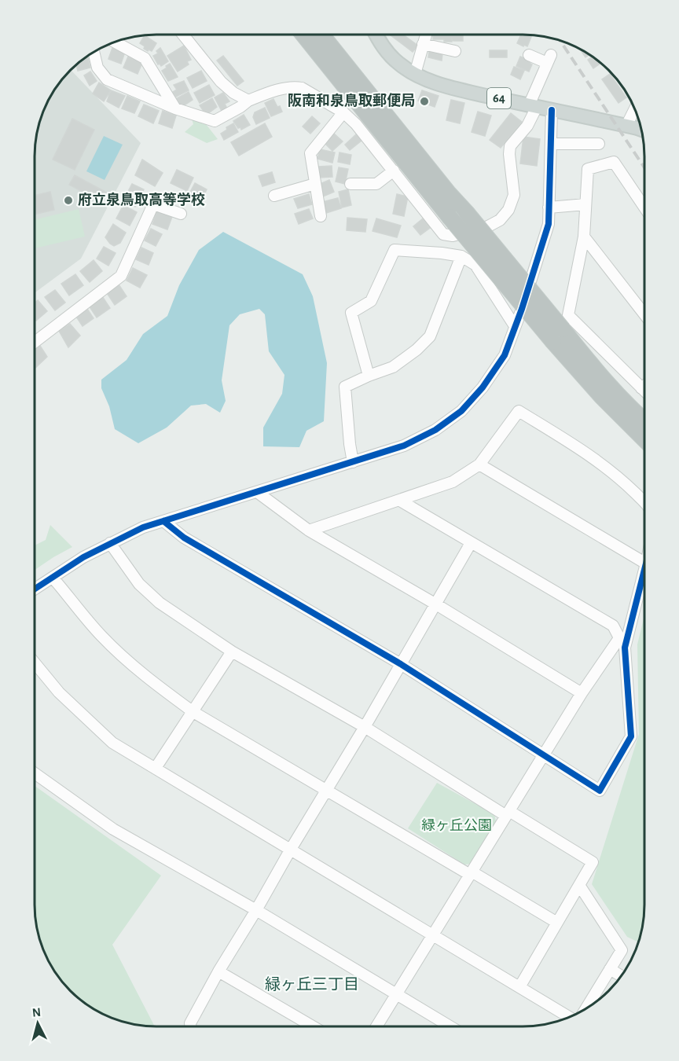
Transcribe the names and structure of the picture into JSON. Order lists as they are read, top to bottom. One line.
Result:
{"streets":{"main road":["64"]},"districts":["緑ヶ丘三丁目"],"parks":["緑ヶ丘公園"],"places":["阪南和泉鳥取郵便局","府立泉鳥取高等学校"],"north":"top"}
